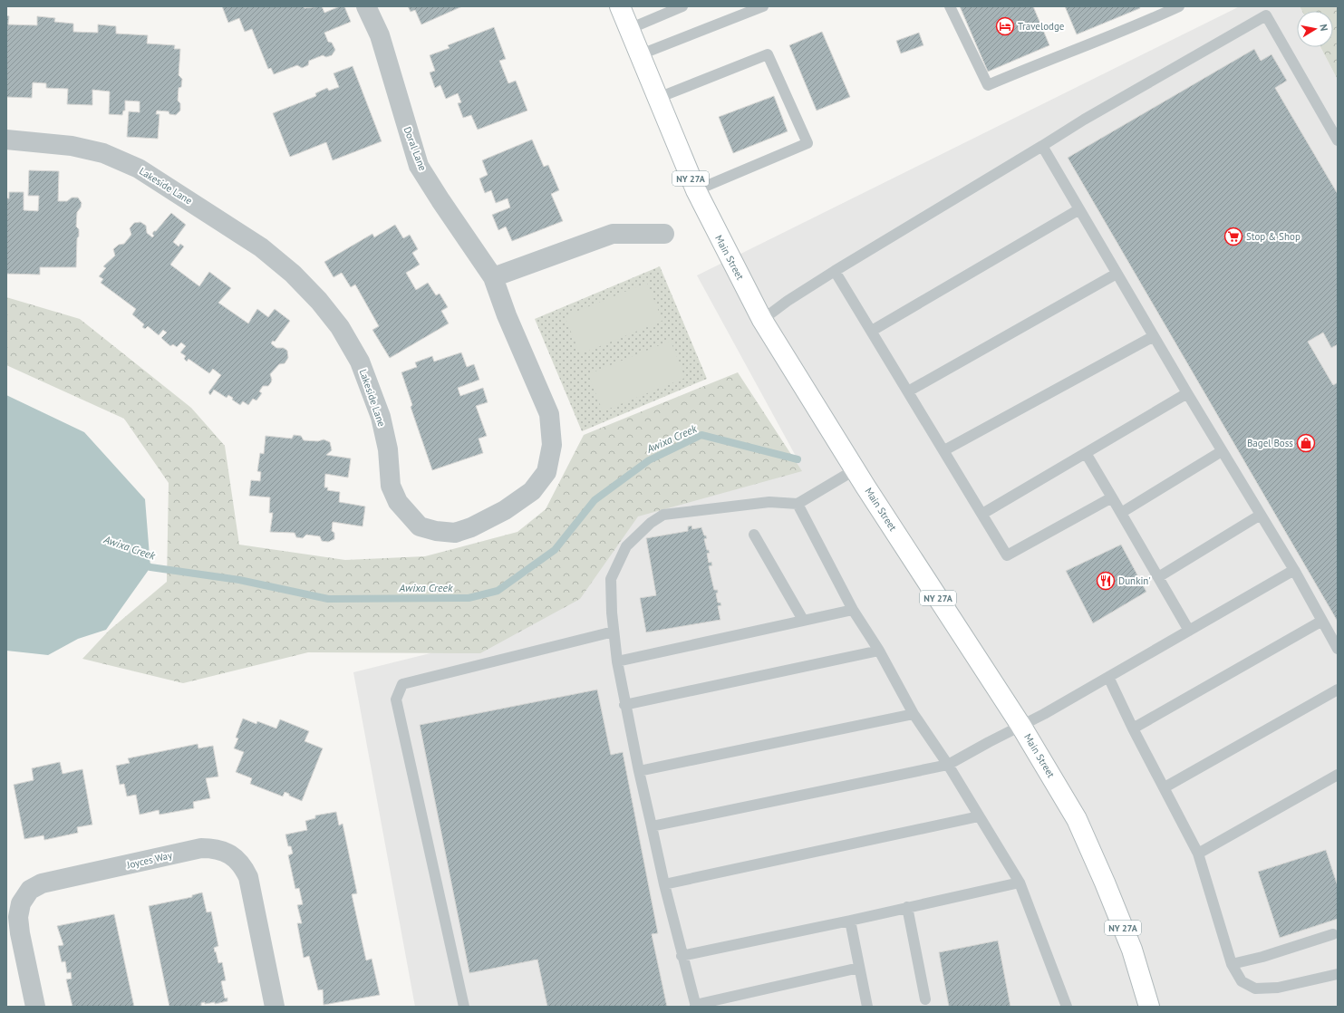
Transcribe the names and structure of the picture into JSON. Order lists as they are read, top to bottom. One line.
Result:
{"streets":{"main road":["NY 27A","Main Street"],"street":["Doral Lane","Lakeside Lane","Joyces Way"]},"crossings":[["Doral Lane","Lakeside Lane"]],"water":["Awixa Creek"],"places":{"hotel":["Travelodge"],"supermarket":["Stop & Shop"],"shop":["Bagel Boss"],"restaurant":["Dunkin'"]},"north":"right"}
